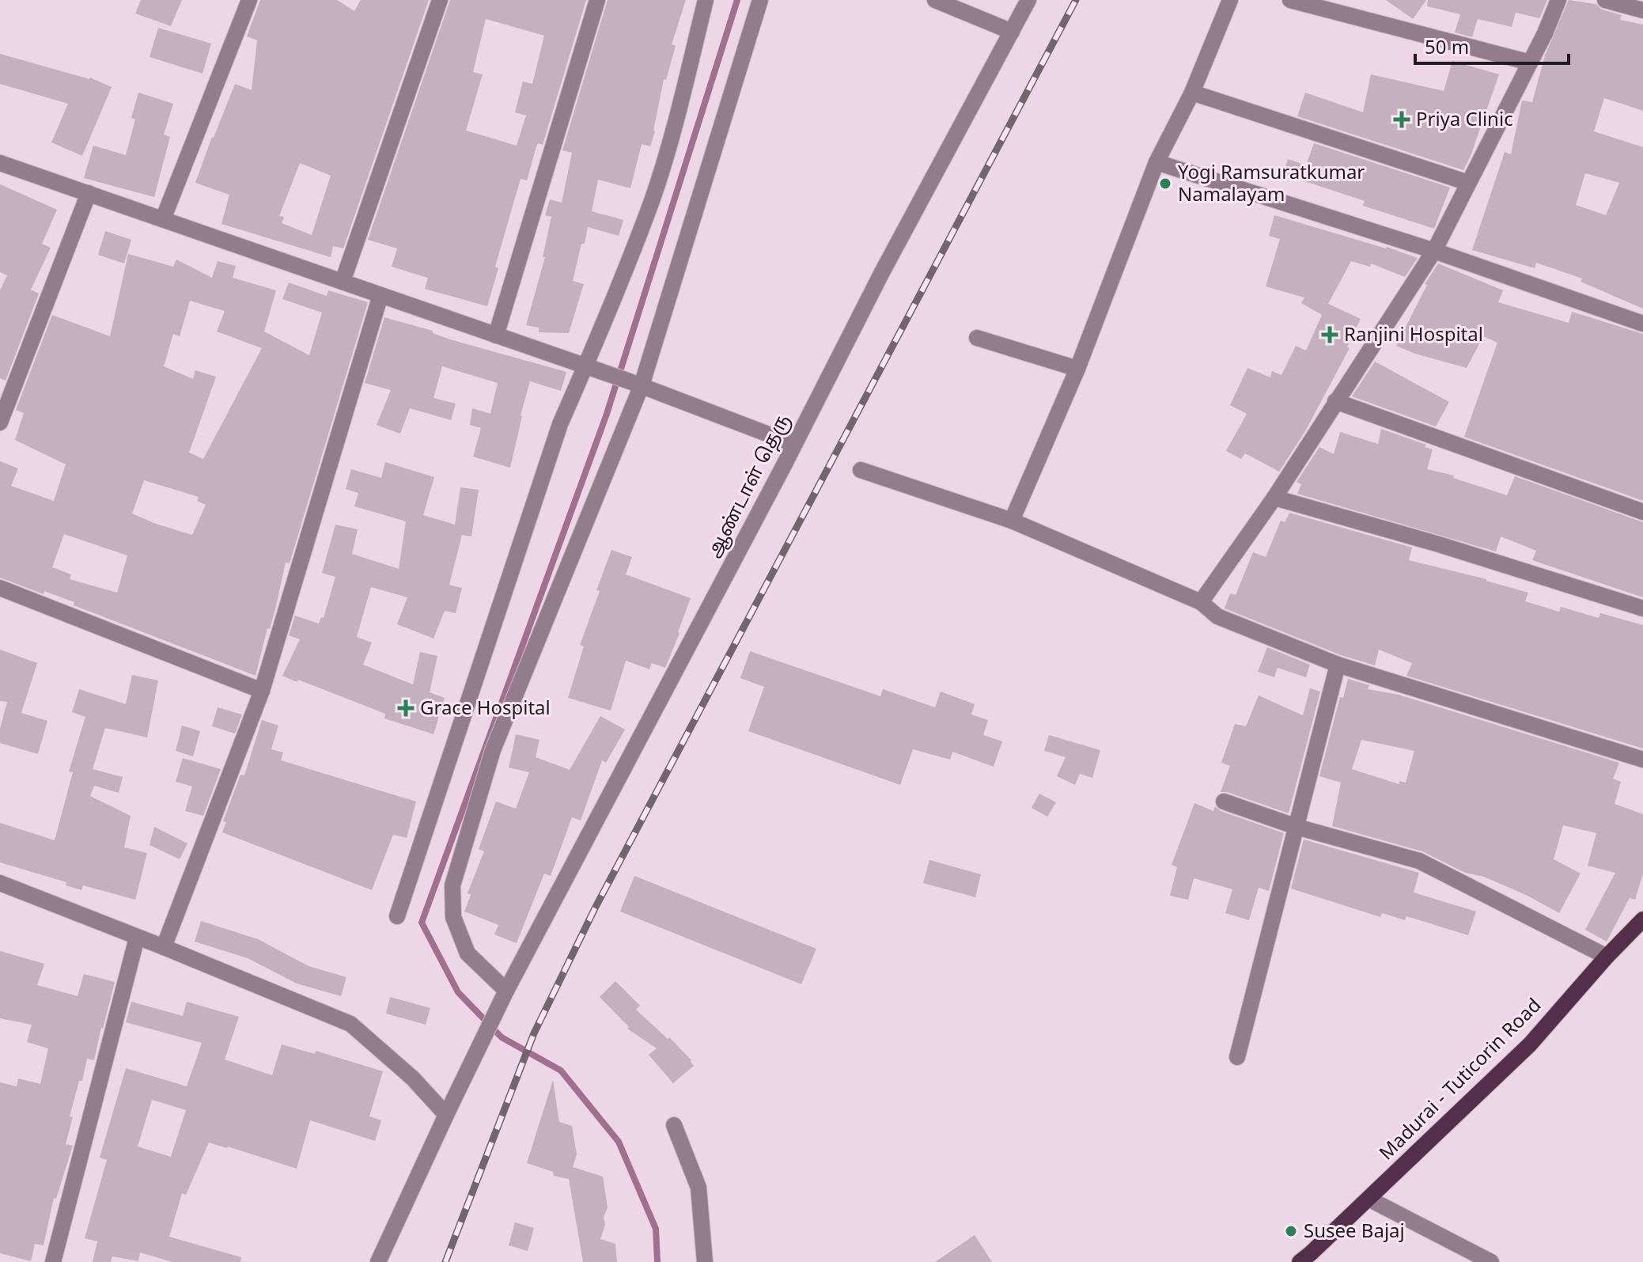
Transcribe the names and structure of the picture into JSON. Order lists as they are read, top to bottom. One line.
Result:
{"streets":{"main road":["Madurai - Tuticorin Road"],"street":["ஆண்டாள் தெரு"]},"places":{"health":["Priya Clinic","Ranjini Hospital","Grace Hospital"],"other":["Yogi Ramsuratkumar Namalayam","Susee Bajaj"]},"scale_bar":"50 m"}
